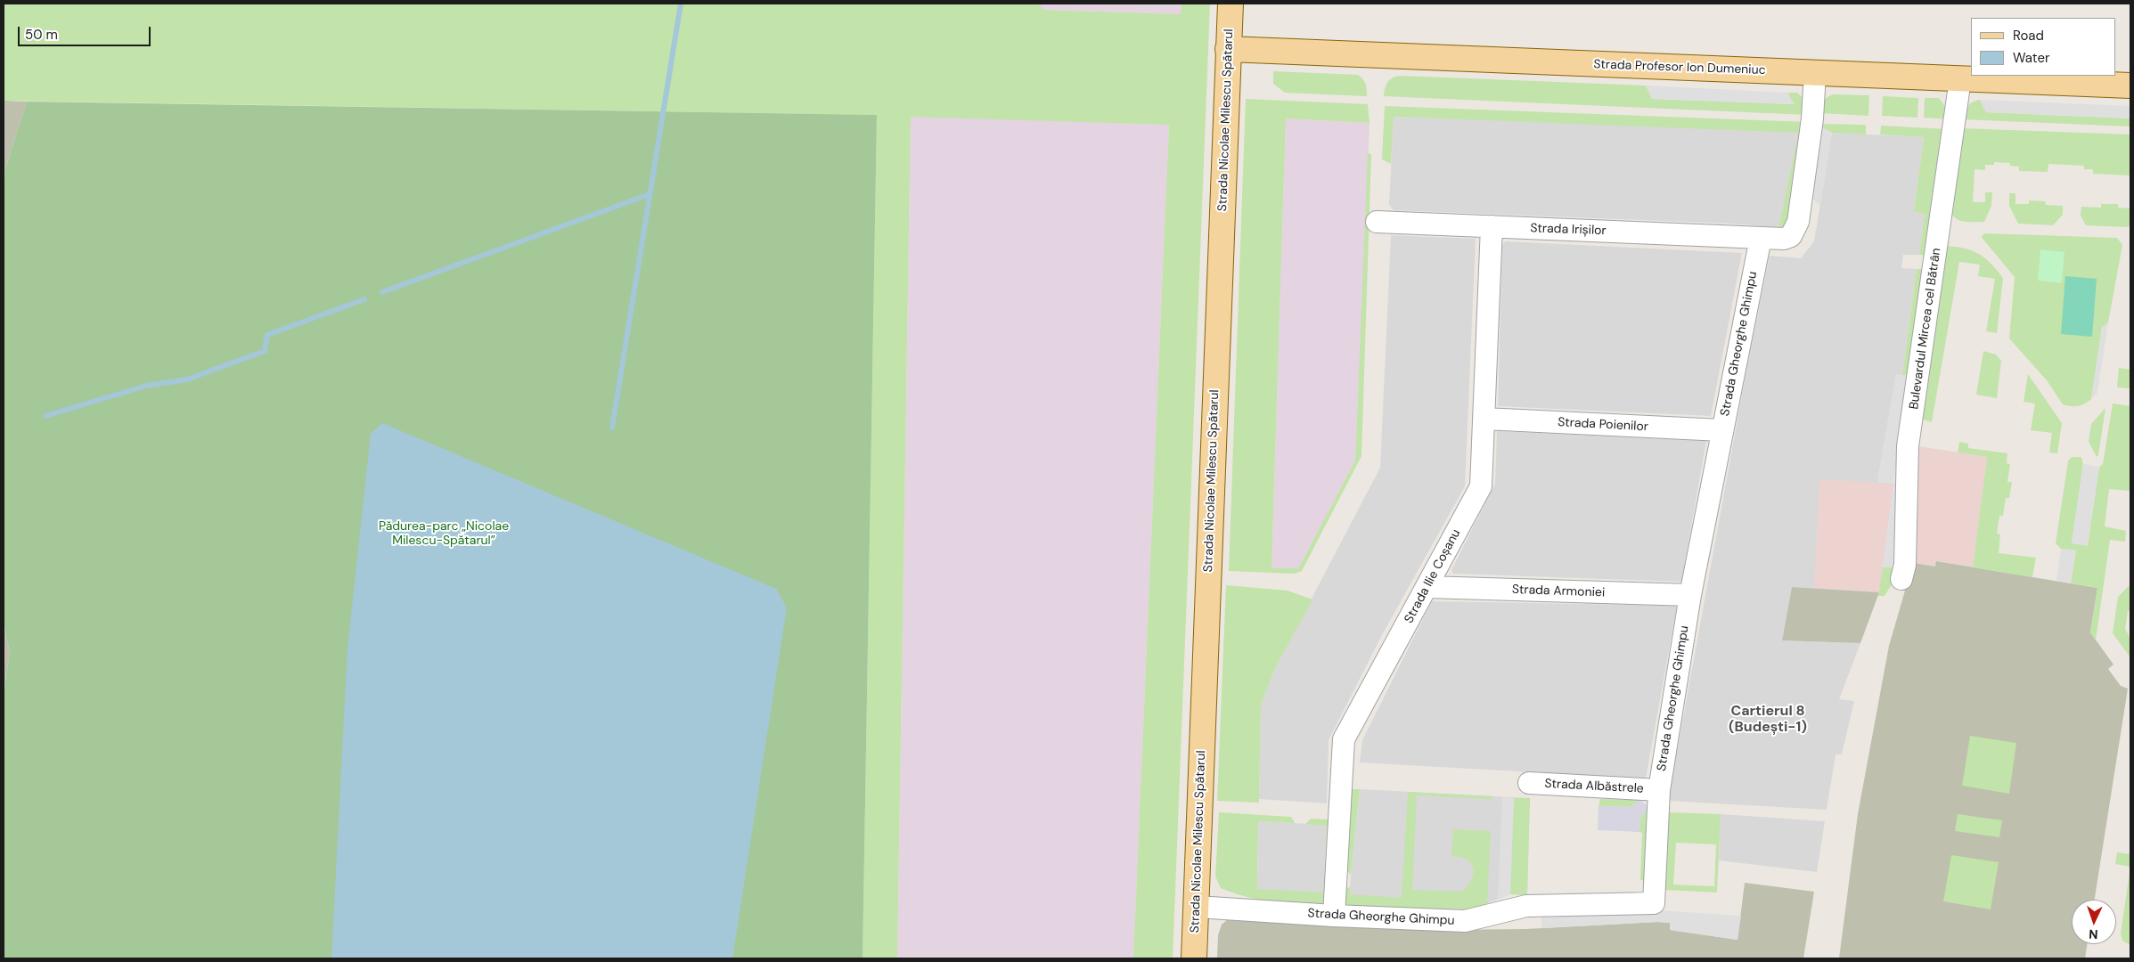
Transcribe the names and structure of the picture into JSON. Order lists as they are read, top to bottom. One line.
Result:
{"streets":{"main road":["Strada Profesor Ion Dumeniuc","Strada Nicolae Milescu Spătarul"],"street":["Strada Irișilor","Bulevardul Mircea cel Bătrân","Strada Gheorghe Ghimpu","Strada Poienilor","Strada Ilie Coșanu","Strada Armoniei","Strada Albăstrele"]},"crossings":[["Strada Profesor Ion Dumeniuc","Strada Nicolae Milescu Spătarul"],["Strada Profesor Ion Dumeniuc","Bulevardul Mircea cel Bătrân"],["Strada Nicolae Milescu Spătarul","Strada Gheorghe Ghimpu"],["Strada Irișilor","Strada Gheorghe Ghimpu"],["Strada Irișilor","Strada Ilie Coșanu"],["Strada Gheorghe Ghimpu","Strada Poienilor"],["Strada Gheorghe Ghimpu","Strada Ilie Coșanu"],["Strada Gheorghe Ghimpu","Strada Armoniei"],["Strada Gheorghe Ghimpu","Strada Albăstrele"],["Strada Poienilor","Strada Ilie Coșanu"],["Strada Ilie Coșanu","Strada Armoniei"]],"districts":["Cartierul 8 (Budești-1)"],"parks":["Pădurea-parc „Nicolae Milescu-Spătarul”"],"legend":["Road","Water"],"scale_bar":"50 m","north":"bottom"}
